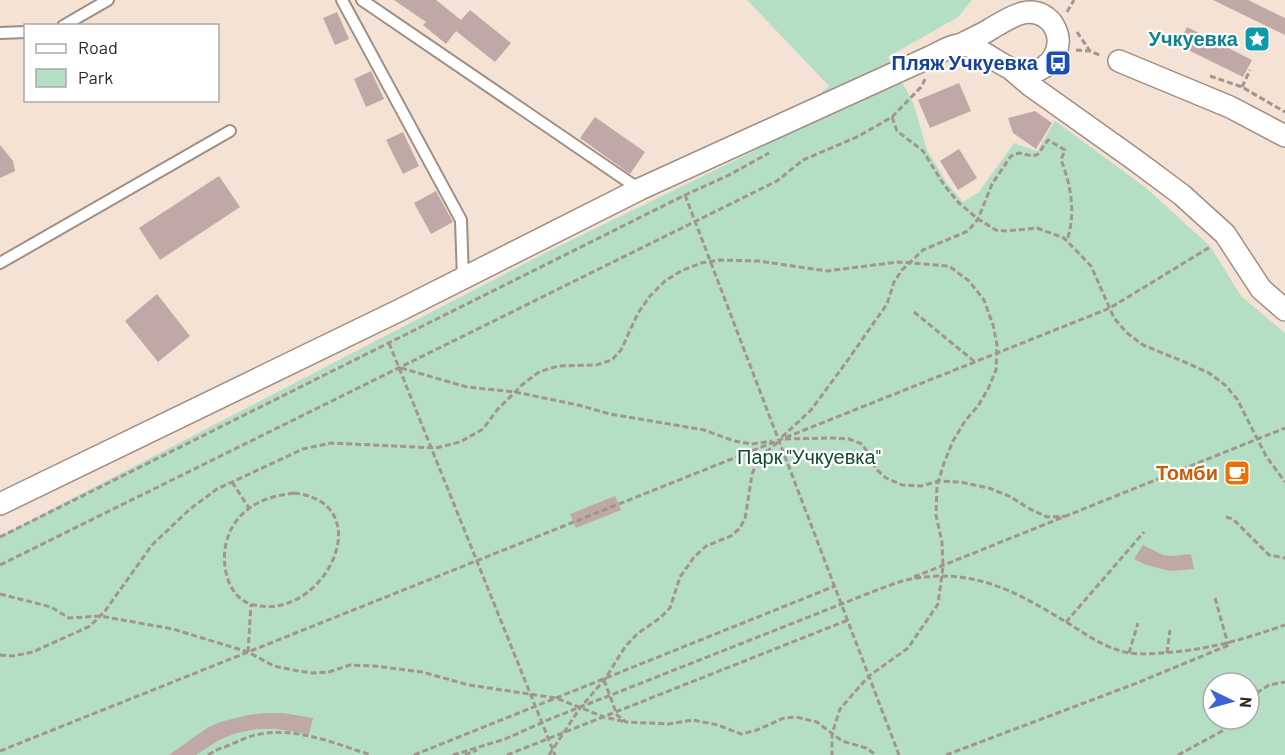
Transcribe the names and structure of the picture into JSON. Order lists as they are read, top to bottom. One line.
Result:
{"parks":["Парк \"Учкуевка\""],"places":{"place":["Учкуевка"],"bus stop":["Пляж Учкуевка"],"cafe":["Томби"]},"legend":["Road","Park"],"north":"right"}
